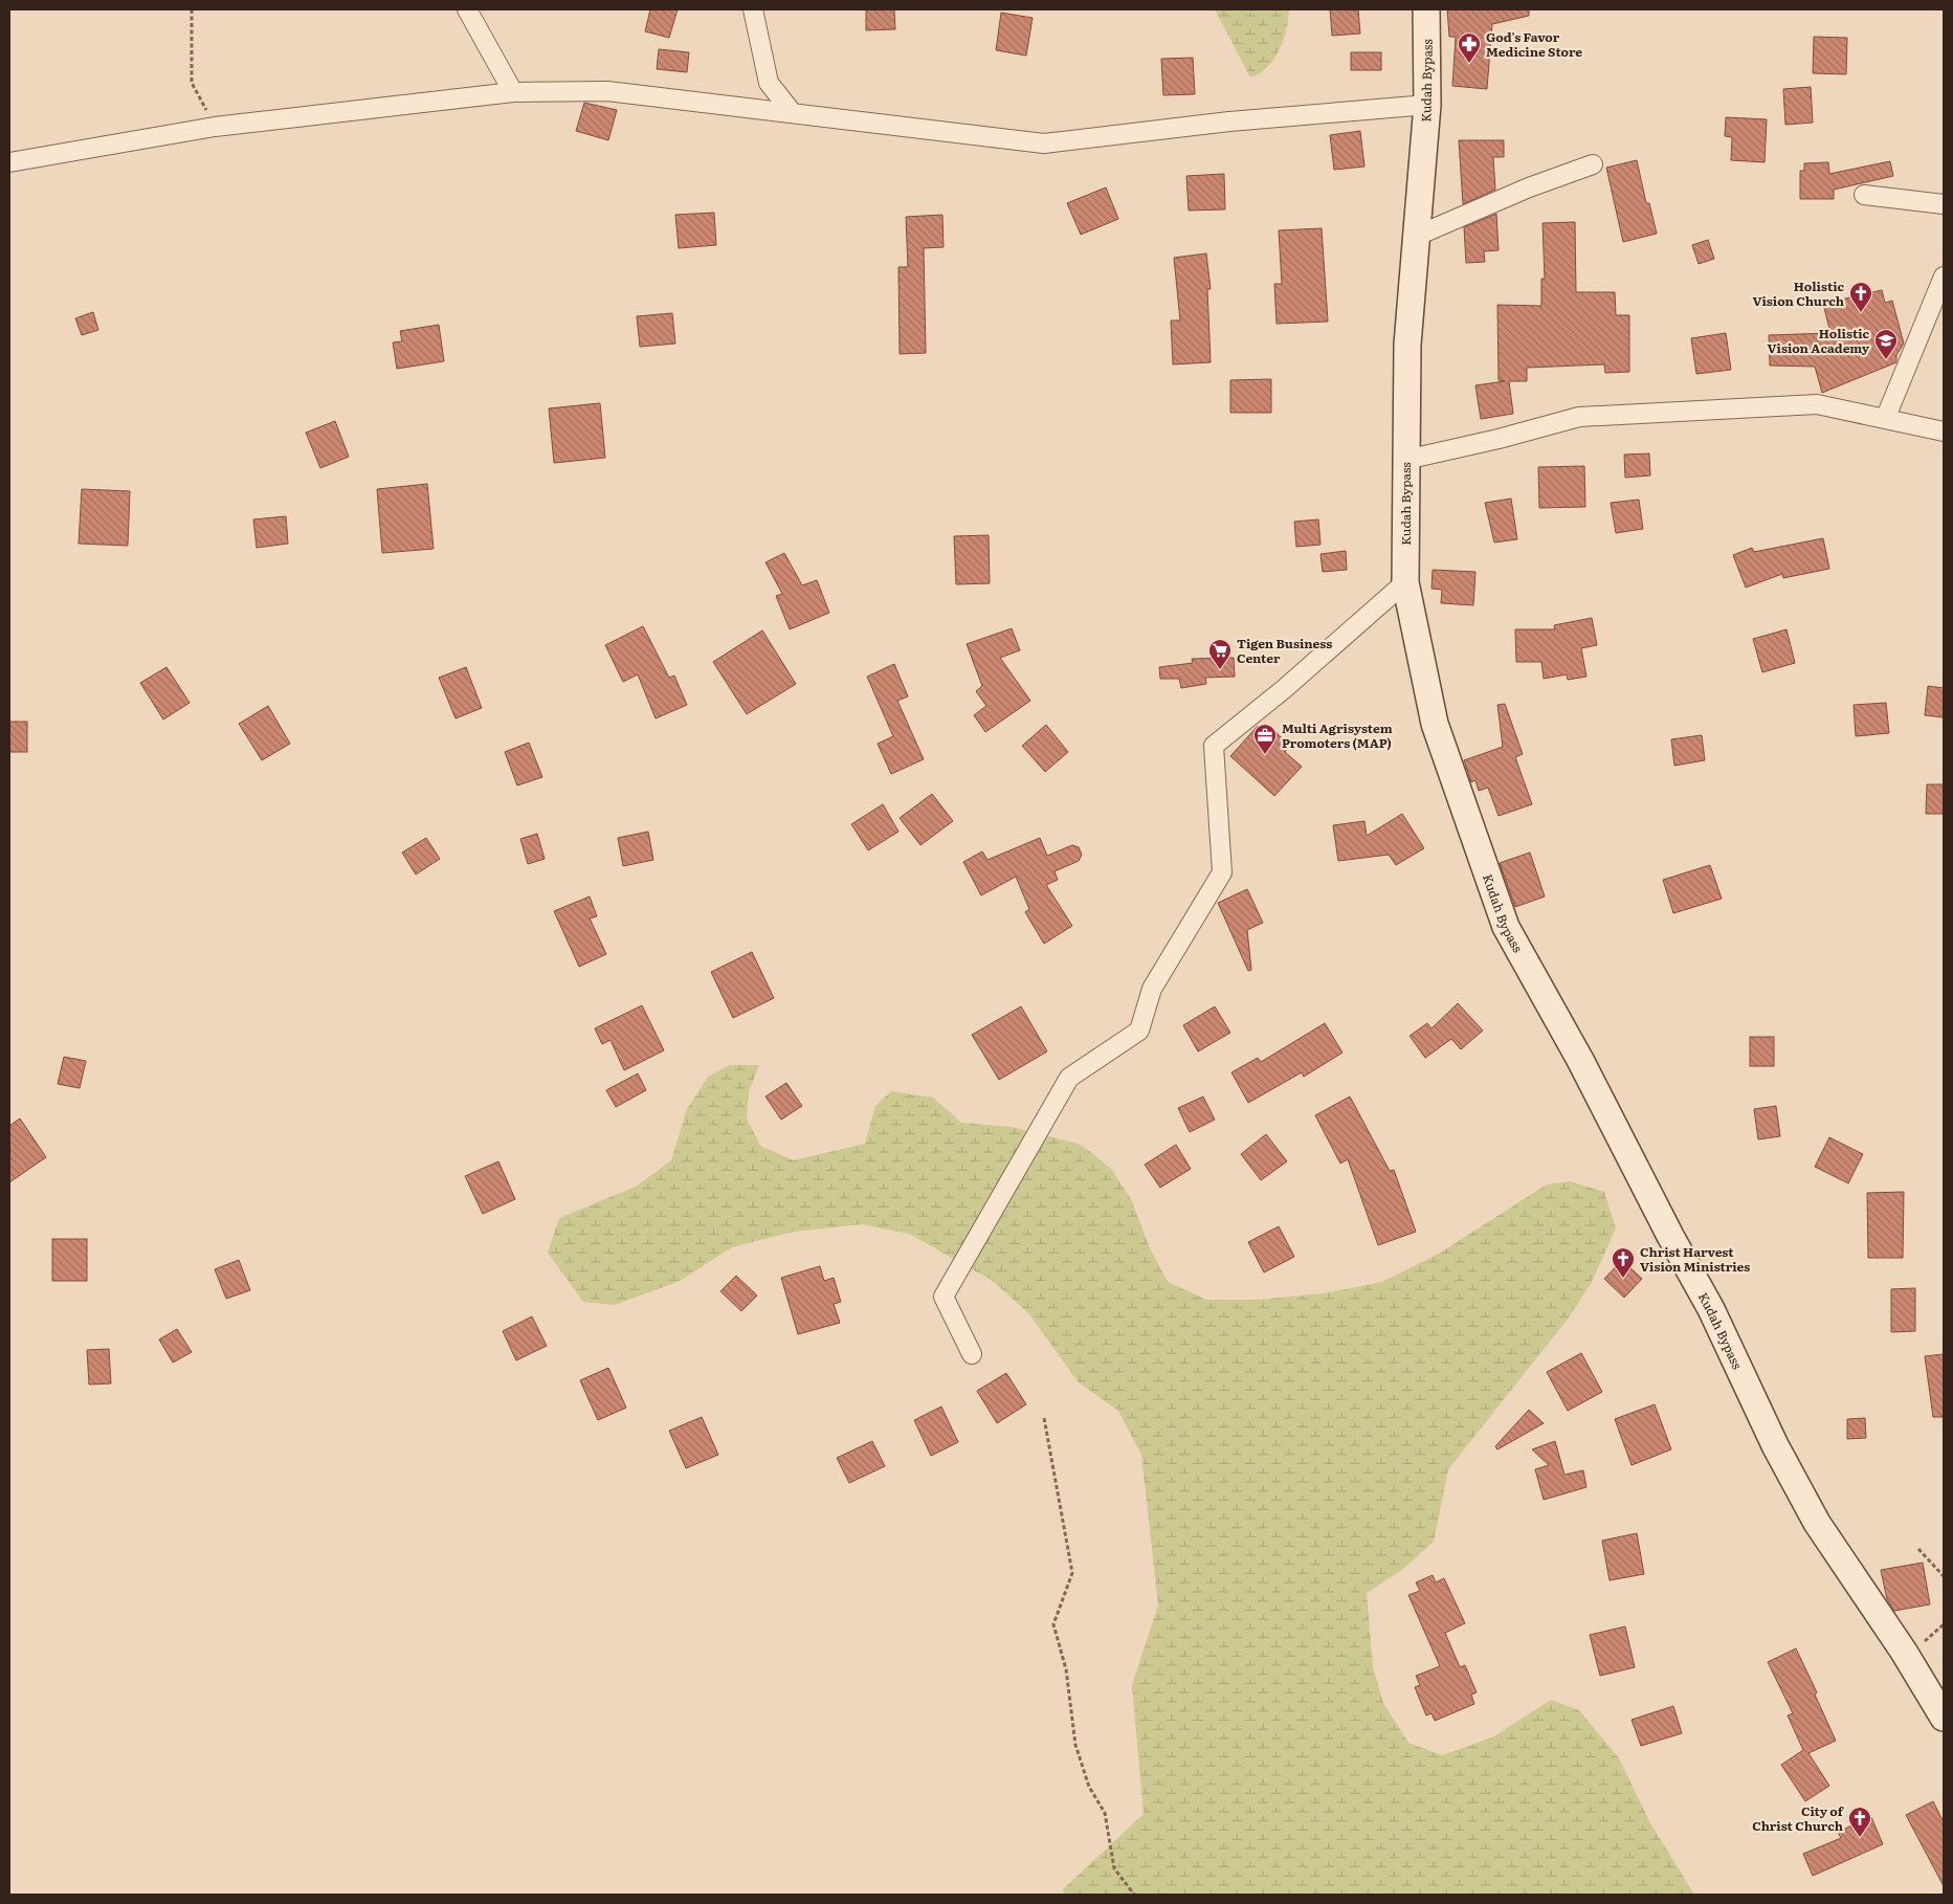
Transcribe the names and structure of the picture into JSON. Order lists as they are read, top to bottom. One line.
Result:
{"streets":{"street":["Kudah Bypass"]},"places":{"pharmacy":["God's Favor Medicine Store"],"church":["Holistic Vision Church","Christ Harvest Vision Ministries","City of Christ Church"],"school or university":["Holistic Vision Academy"],"supermarket":["Tigen Business Center"],"office":["Multi Agrisystem Promoters (MAP)"]}}
